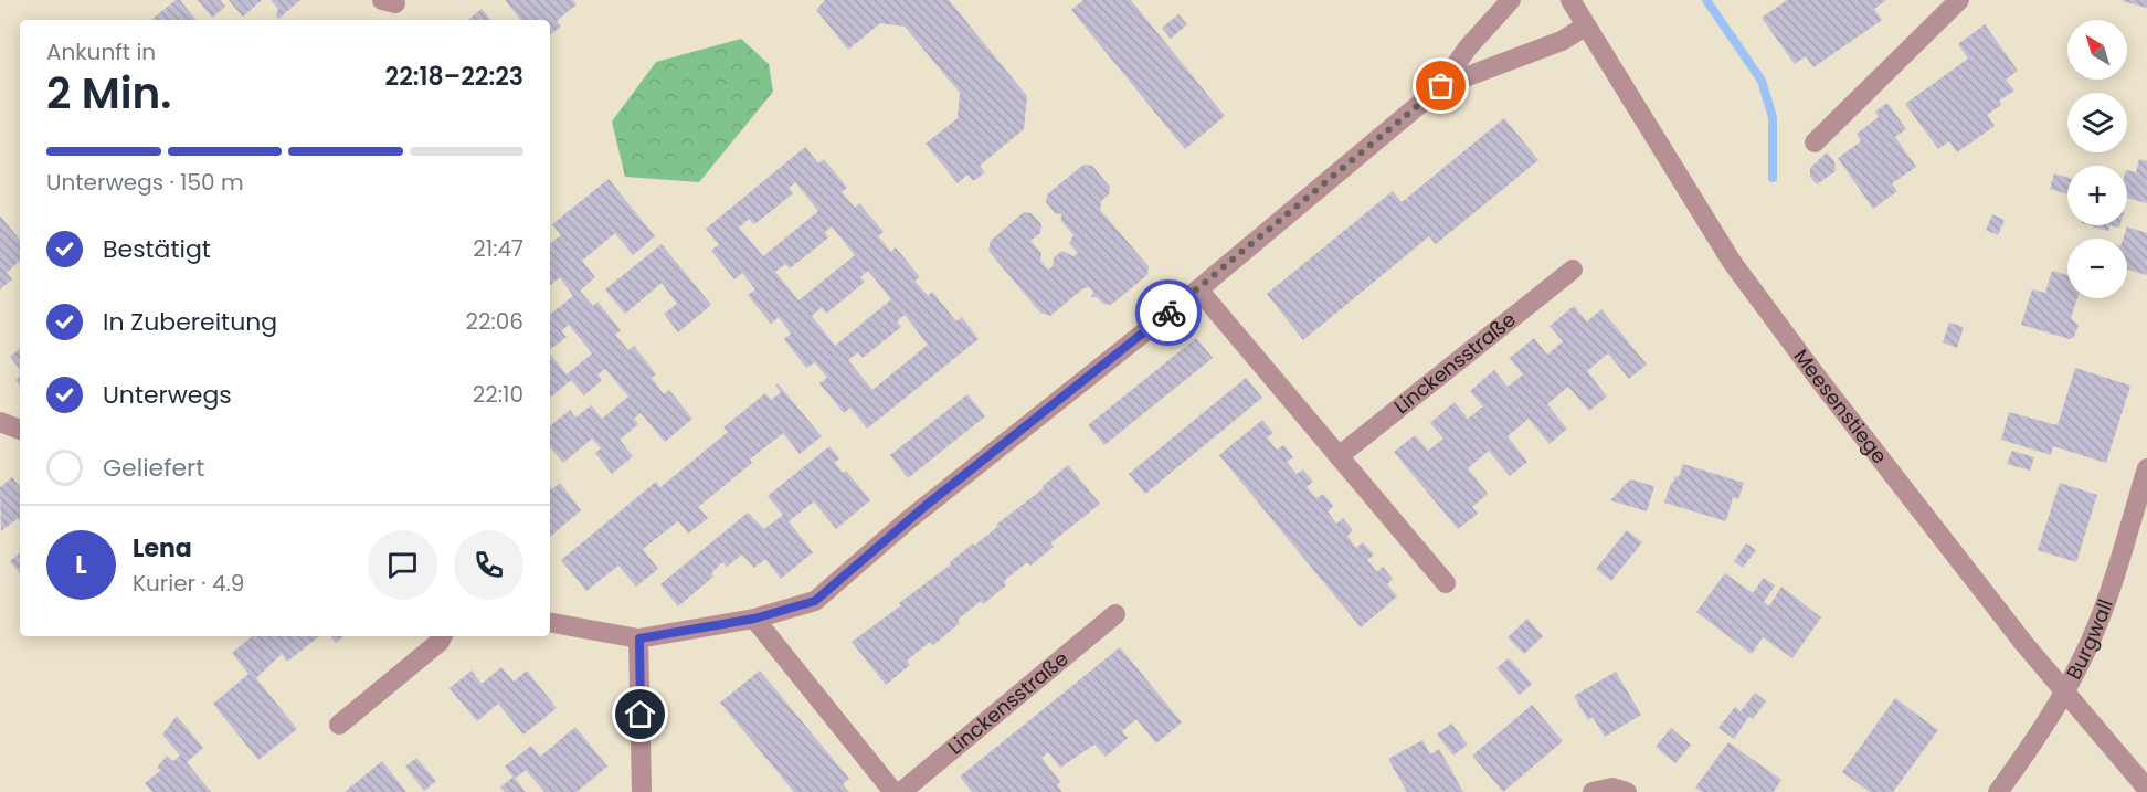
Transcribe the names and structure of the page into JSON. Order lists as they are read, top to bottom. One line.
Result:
{"streets":{"street":["Linckensstraße","Meesenstiege","Burgwall"]},"crossings":[["Meesenstiege","Burgwall"]],"north":"top left","page":{"map_buttons":["+","−"],"heading":["2 Min.","Ankunft in","22:18–22:23"],"panel":["Lena","Kurier · 4.9"],"bar":"Unterwegs · 150 m","list":[["Bestätigt","21:47"],["In Zubereitung","22:06"],["Unterwegs","22:10"],"Geliefert"],"round":"L"}}
